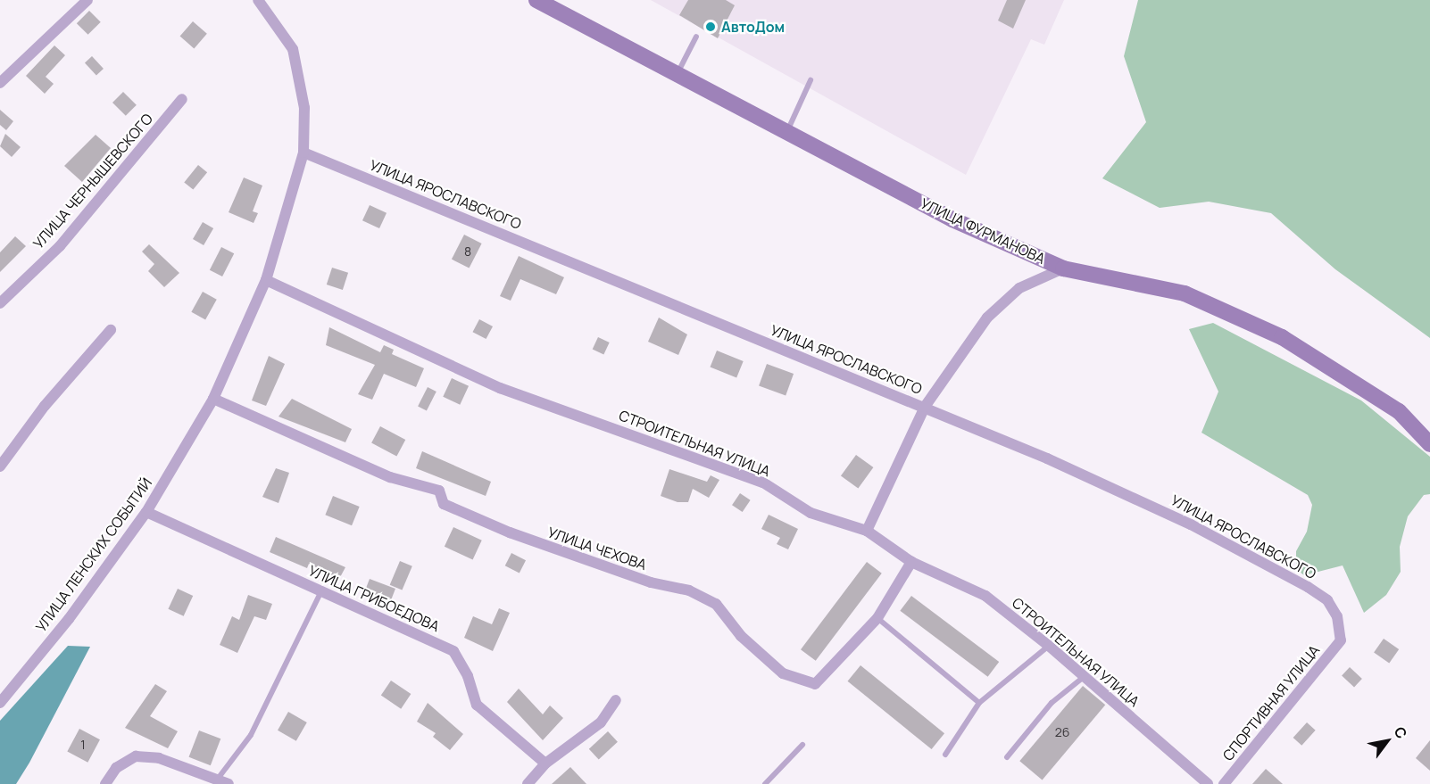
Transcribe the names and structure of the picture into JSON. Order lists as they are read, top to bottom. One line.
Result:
{"streets":{"main road":["УЛИЦА ФУРМАНОВА"],"street":["УЛИЦА ЧЕРНЫШЕВСКОГО","УЛИЦА ЯРОСЛАВСКОГО","СТРОИТЕЛЬНАЯ УЛИЦА","УЛИЦА ЧЕХОВА","УЛИЦА ЛЕНСКИХ СОБЫТИЙ","УЛИЦА ГРИБОЕДОВА","СПОРТИВНАЯ УЛИЦА"]},"crossings":[["УЛИЦА ЯРОСЛАВСКОГО","УЛИЦА ЛЕНСКИХ СОБЫТИЙ"],["УЛИЦА ЯРОСЛАВСКОГО","СПОРТИВНАЯ УЛИЦА"],["СТРОИТЕЛЬНАЯ УЛИЦА","УЛИЦА ЧЕХОВА"],["СТРОИТЕЛЬНАЯ УЛИЦА","УЛИЦА ЛЕНСКИХ СОБЫТИЙ"],["УЛИЦА ЧЕХОВА","УЛИЦА ЛЕНСКИХ СОБЫТИЙ"],["УЛИЦА ЛЕНСКИХ СОБЫТИЙ","УЛИЦА ГРИБОЕДОВА"]],"places":["АвтоДом"],"house_numbers":["8","26","1"],"north":"top right"}
